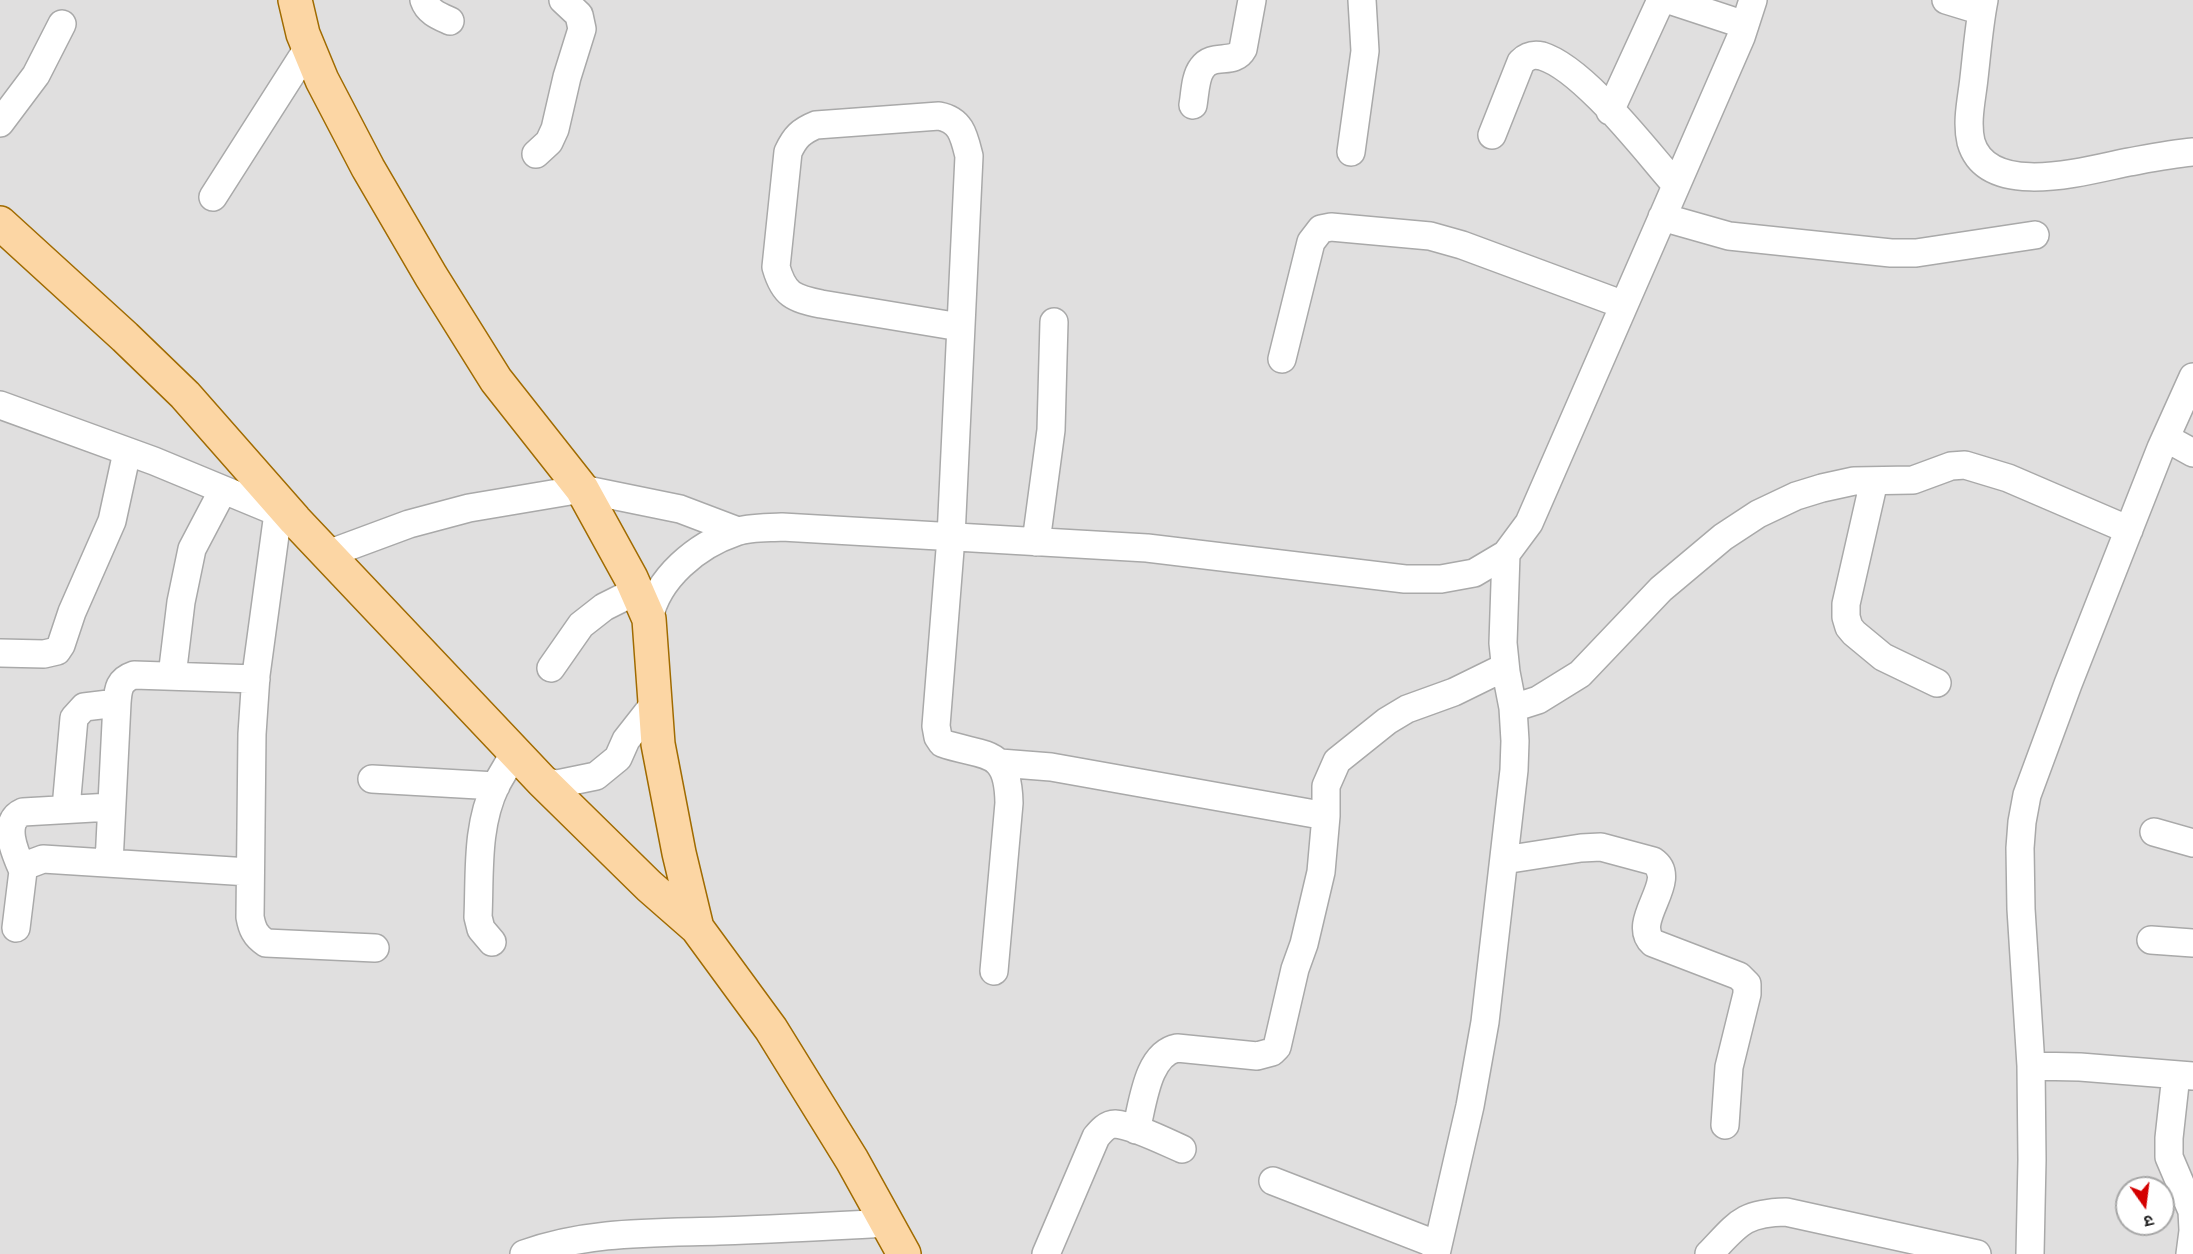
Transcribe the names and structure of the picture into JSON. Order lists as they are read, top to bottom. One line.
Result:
{"north":"bottom"}
